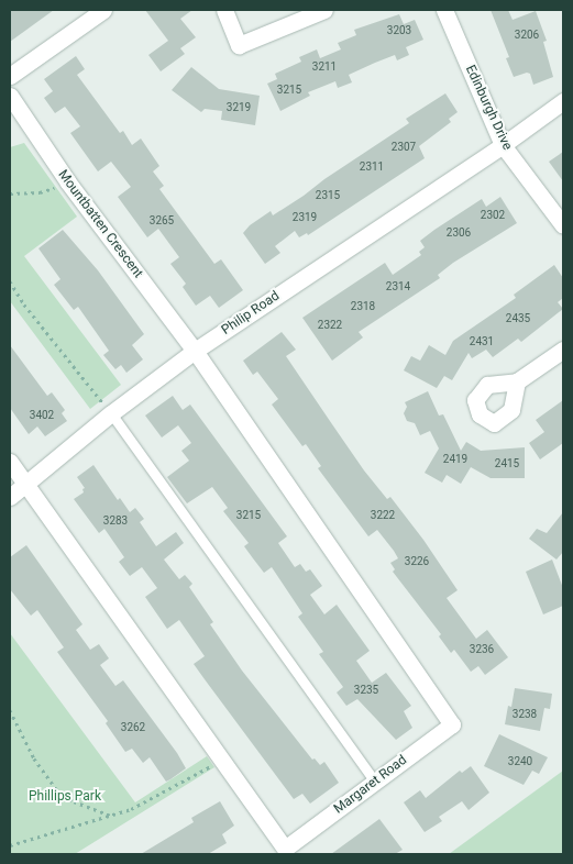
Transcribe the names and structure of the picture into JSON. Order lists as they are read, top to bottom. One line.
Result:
{"streets":{"street":["Edinburgh Drive","Mountbatten Crescent","Philip Road","Margaret Road"]},"crossings":[["Edinburgh Drive","Philip Road"],["Mountbatten Crescent","Philip Road"],["Mountbatten Crescent","Margaret Road"],["Philip Road","Margaret Road"]],"parks":["Phillips Park"],"house_numbers":["3203","3206","3211","3215","3219","2307","2311","2315","2302","2319","3265","2306","2314","2318","2435","2322","2431","3402","2419","2415","3215","3222","3283","3226","3236","3235","3238","3262","3240"]}
